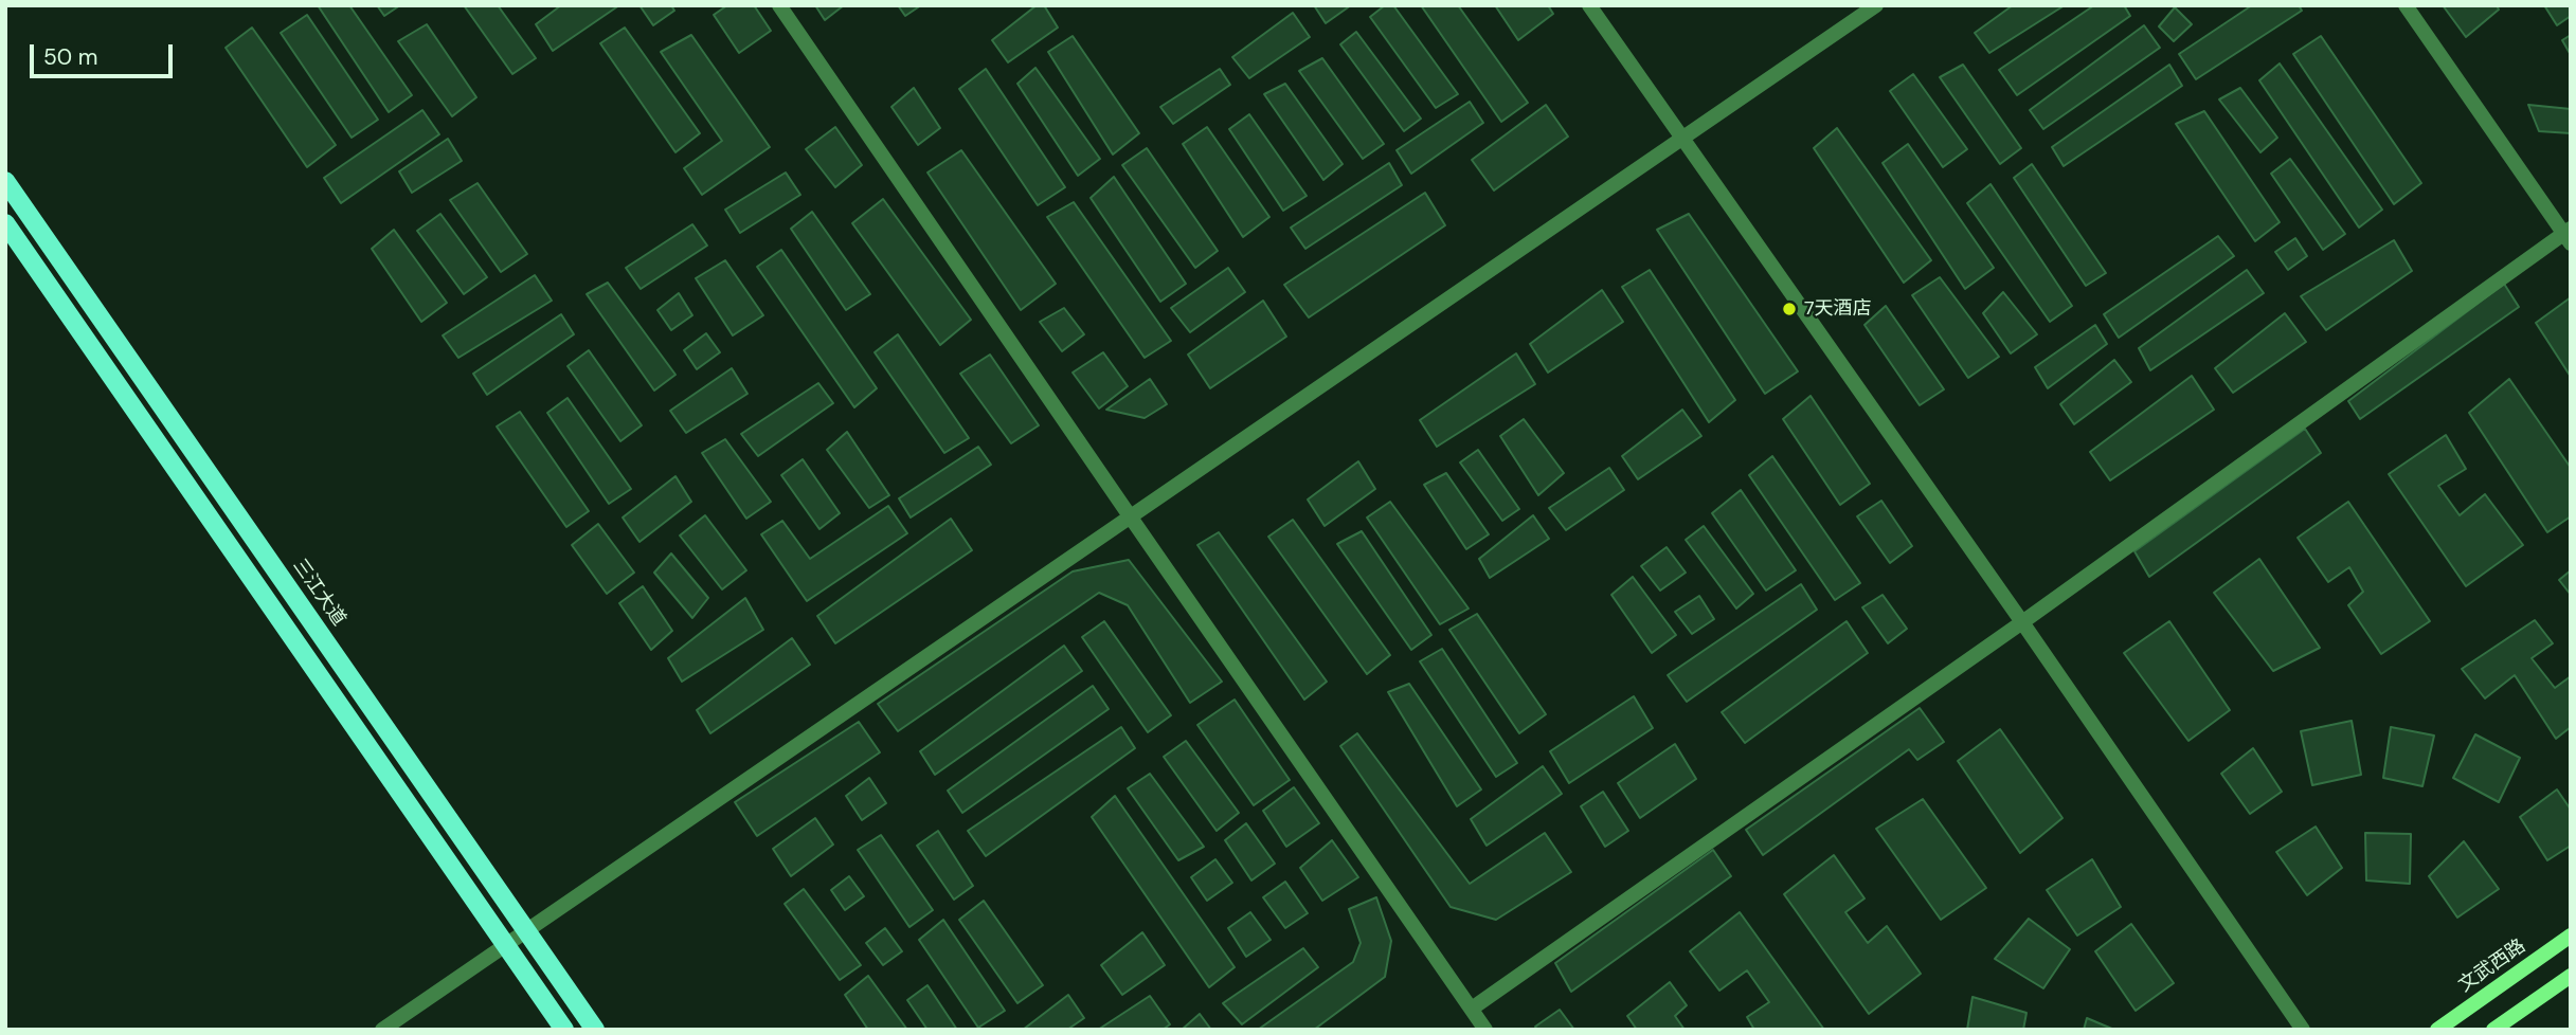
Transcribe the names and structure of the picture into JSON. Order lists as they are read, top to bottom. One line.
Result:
{"streets":{"main road":["三江大道"],"street":["文武西路"]},"places":["7天酒店"],"scale_bar":"50 m"}
